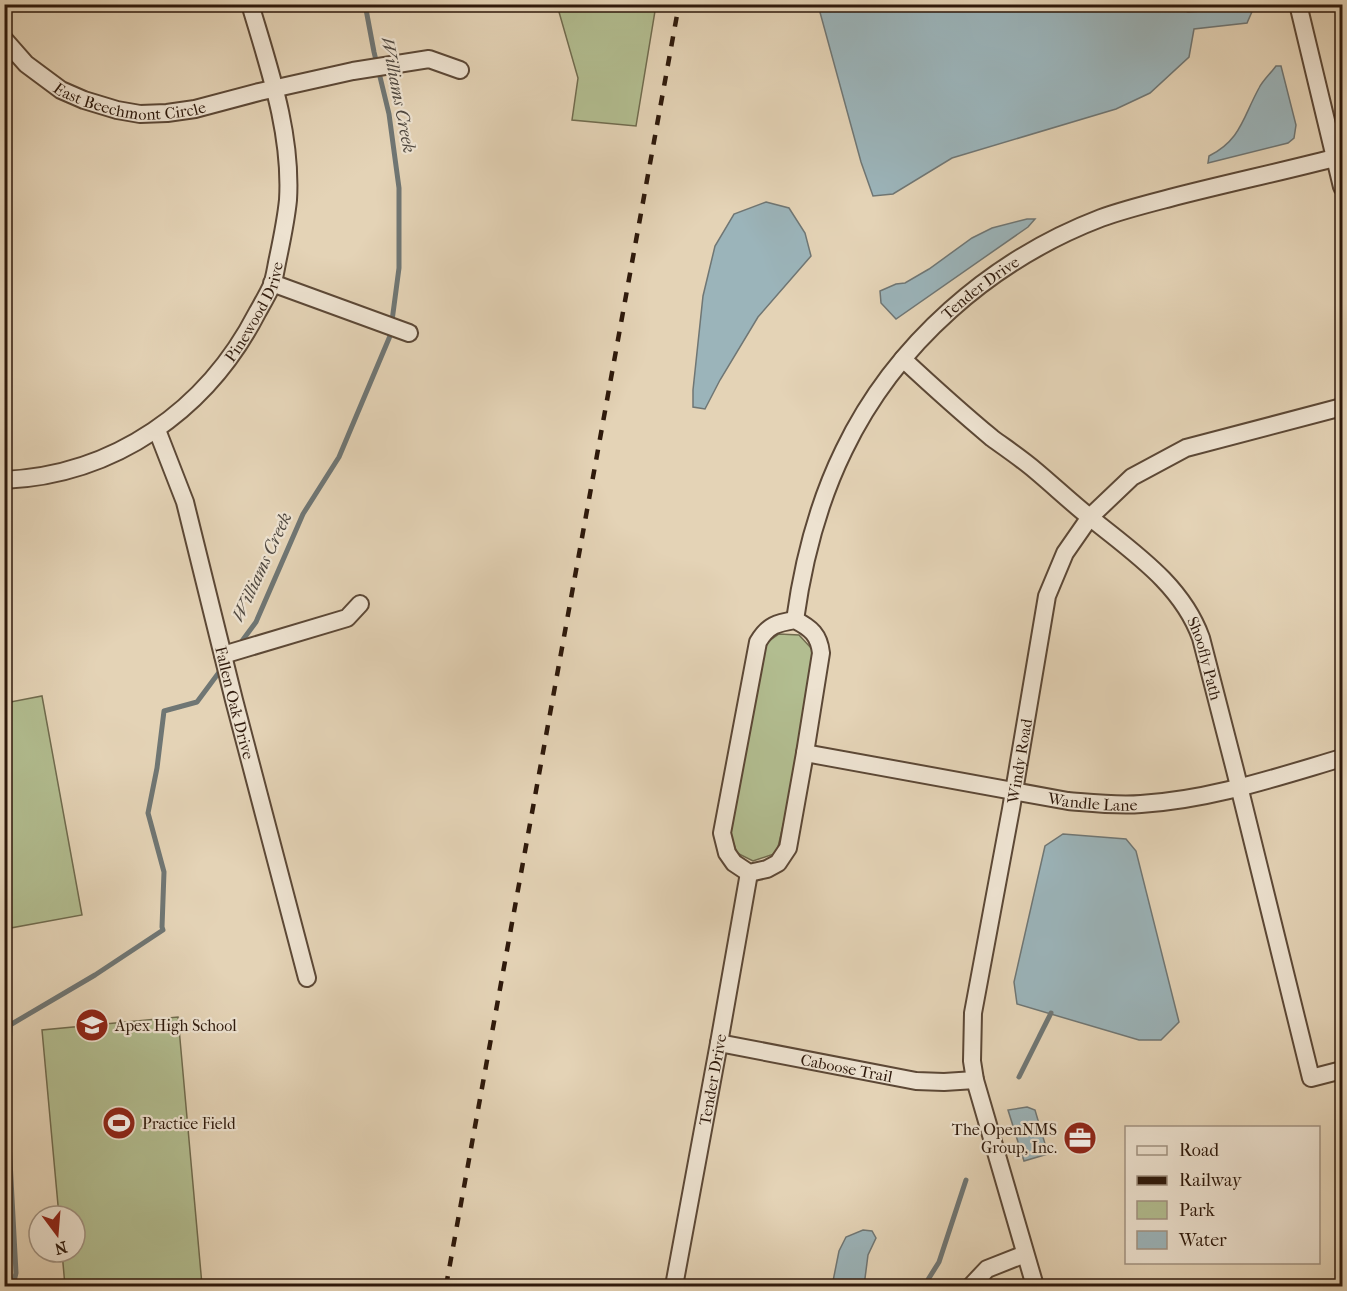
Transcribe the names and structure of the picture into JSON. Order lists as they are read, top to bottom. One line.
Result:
{"streets":{"street":["East Beechmont Circle","Tender Drive","Pinewood Drive","Shoofly Path","Fallen Oak Drive","Windy Road","Wandle Lane","Caboose Trail"]},"crossings":[["East Beechmont Circle","Pinewood Drive"],["Tender Drive","Shoofly Path"],["Tender Drive","Caboose Trail"],["Pinewood Drive","Fallen Oak Drive"],["Shoofly Path","Windy Road"],["Shoofly Path","Wandle Lane"],["Windy Road","Wandle Lane"],["Windy Road","Caboose Trail"]],"water":["Williams Creek"],"places":{"school or university":["Apex High School"],"sports":["Practice Field"],"office":["The OpenNMS Group, Inc."]},"legend":["Road","Railway","Park","Water"],"north":"bottom"}
